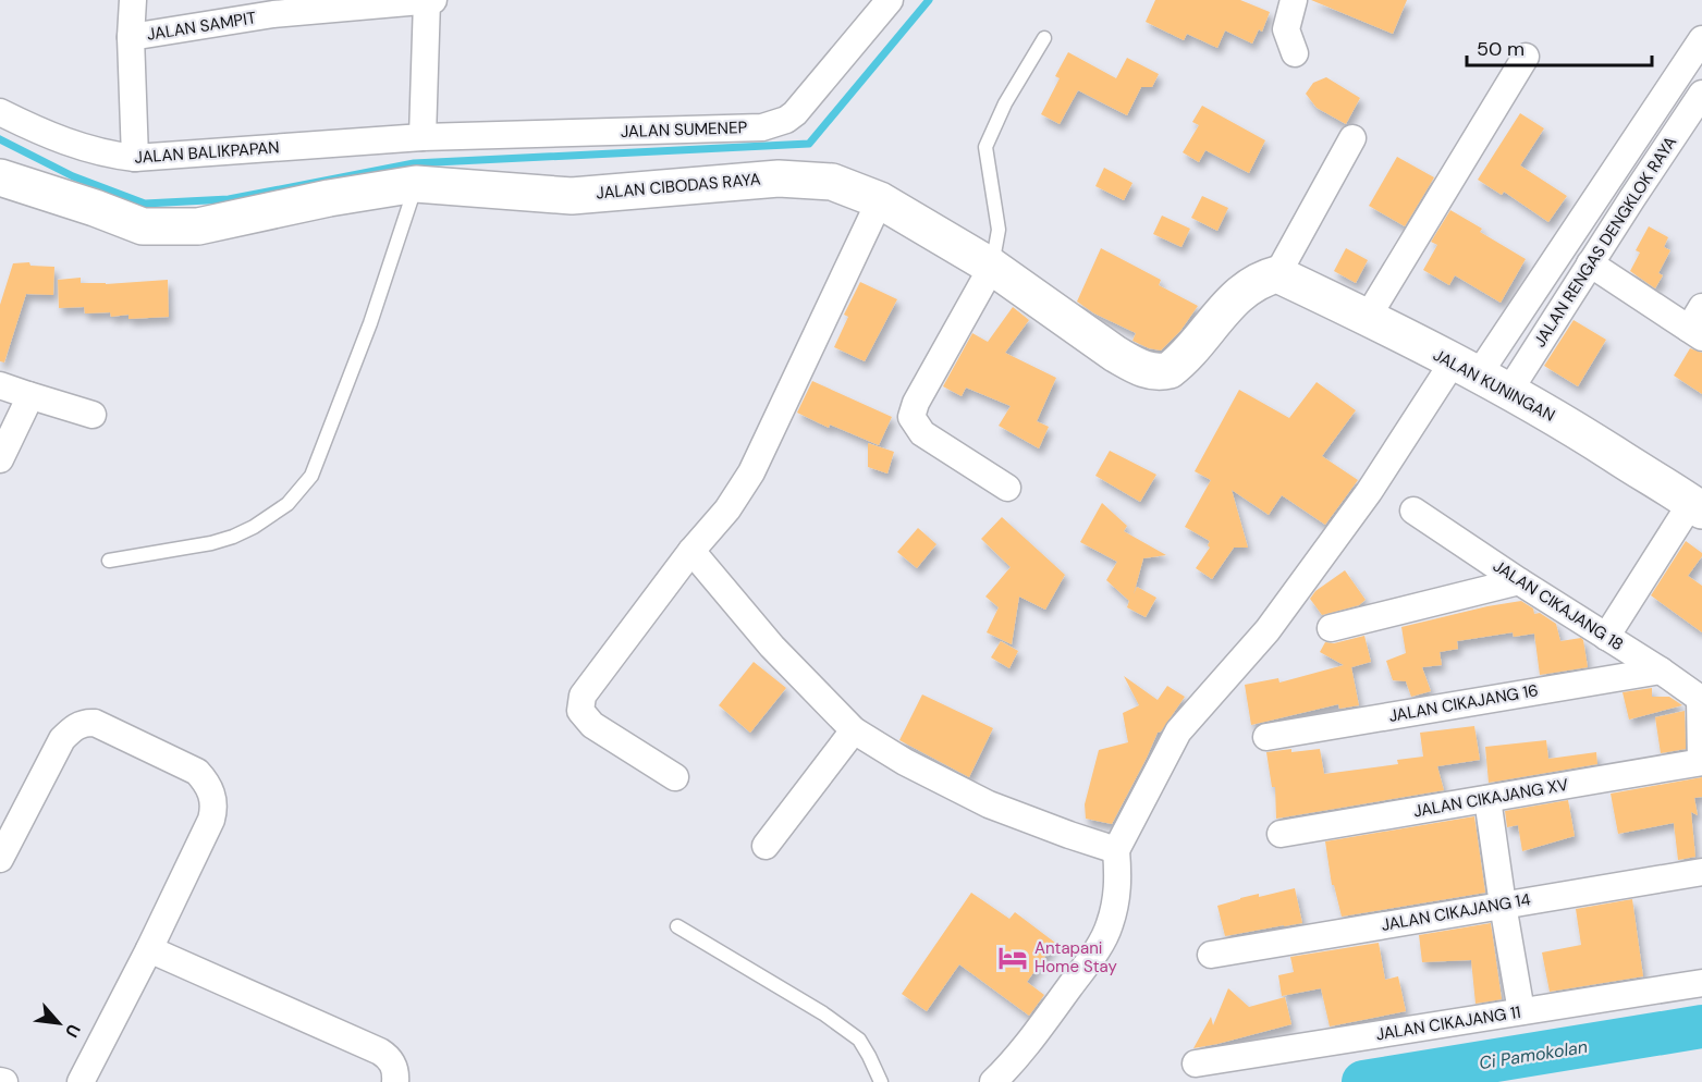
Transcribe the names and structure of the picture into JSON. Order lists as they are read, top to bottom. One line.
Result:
{"streets":{"street":["JALAN SAMPIT","JALAN SUMENEP","JALAN BALIKPAPAN","JALAN CIBODAS RAYA","JALAN RENGAS DENGKLOK RAYA","JALAN KUNINGAN","JALAN CIKAJANG 18","JALAN CIKAJANG 16","JALAN CIKAJANG XV","JALAN CIKAJANG 14","JALAN CIKAJANG 11"]},"crossings":[["JALAN SUMENEP","JALAN BALIKPAPAN"],["JALAN CIBODAS RAYA","JALAN KUNINGAN"],["JALAN RENGAS DENGKLOK RAYA","JALAN KUNINGAN"],["JALAN CIKAJANG 18","JALAN CIKAJANG 16"]],"water":["Ci Pamokolan"],"places":{"hotel":["Antapani Home Stay"]},"scale_bar":"50 m","north":"bottom right"}
